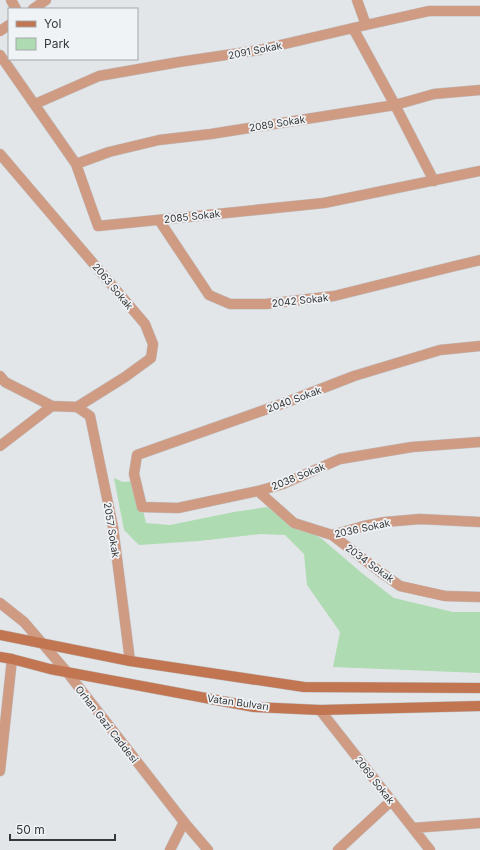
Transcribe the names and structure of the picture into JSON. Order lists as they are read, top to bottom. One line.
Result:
{"streets":{"main road":["Vatan Bulvarı"],"street":["2091 Sokak","2089 Sokak","2085 Sokak","2063 Sokak","2042 Sokak","2040 Sokak","2038 Sokak","2036 Sokak","2057 Sokak","2034 Sokak","Orhan Gazi Caddesi","2069 Sokak"]},"crossings":[["2091 Sokak","2085 Sokak"],["2089 Sokak","2085 Sokak"],["2085 Sokak","2042 Sokak"],["2063 Sokak","2057 Sokak"],["2040 Sokak","2038 Sokak"],["2038 Sokak","2036 Sokak"],["2036 Sokak","2034 Sokak"],["Vatan Bulvarı","Orhan Gazi Caddesi"],["Vatan Bulvarı","2069 Sokak"]],"legend":["Yol","Park"],"scale_bar":"50 m"}
